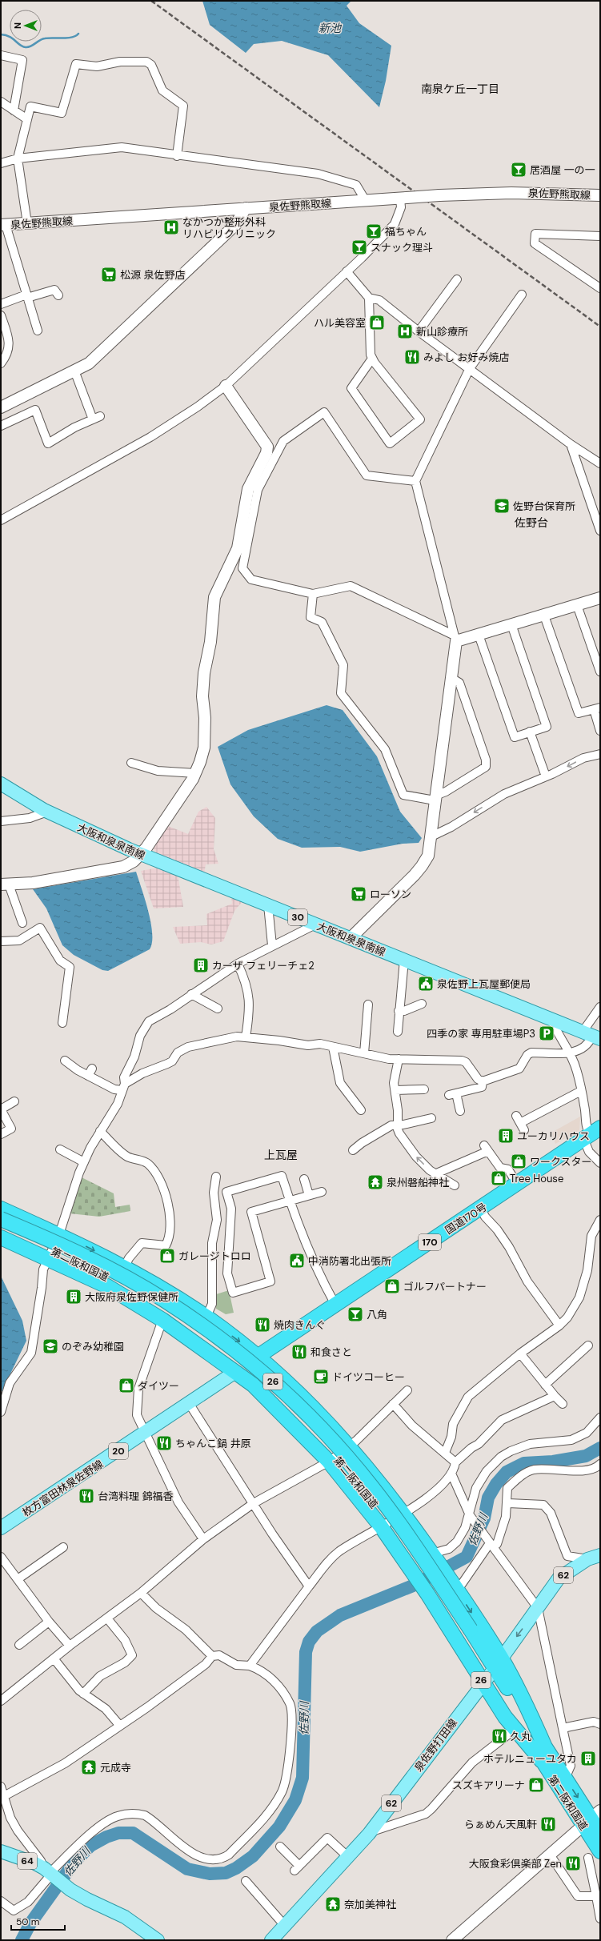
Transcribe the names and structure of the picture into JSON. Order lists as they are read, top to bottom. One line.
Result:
{"streets":{"highway":["国道170号","170","第二阪和国道","26"],"main road":["大阪和泉泉南線","30","20","枚方富田林泉佐野線","62","泉佐野打田線","64"],"street":["泉佐野熊取線"]},"crossings":[["国道170号","26"],["国道170号","枚方富田林泉佐野線"],["第二阪和国道","26"],["第二阪和国道","泉佐野打田線"],["26","枚方富田林泉佐野線"],["26","泉佐野打田線"]],"districts":["南泉ケ丘一丁目","佐野台","上瓦屋"],"water":["新池","佐野川"],"places":{"bar":["居酒屋 一の一","福ちゃん","スナック理斗","八角"],"hospital":["なかつか整形外科 リハビリクリニック","新山診療所"],"supermarket":["松源 泉佐野店","ローソン"],"shop":["ハル美容室","ワークスター","Tree House","ガレージトロロ","ゴルフパートナー","ダイツー","スズキアリーナ"],"restaurant":["みよし お好み焼店","焼肉きんぐ","和食さと","ちゃんこ鍋 井原","台湾料理 錦福香","久丸","らぁめん天風軒","大阪食彩倶楽部 Zen"],"school or university":["佐野台保育所","のぞみ幼稚園"],"building":["カーザ フェリーチェ2","ユーカリハウス","大阪府泉佐野保健所","ホテルニューユタカ"],"public building":["泉佐野上瓦屋郵便局","中消防署北出張所"],"parking":["四季の家 専用駐車場P3"],"temple":["泉州磐船神社","元成寺","奈加美神社"],"cafe":["ドイツコーヒー"]},"scale_bar":"50 m","north":"left"}
